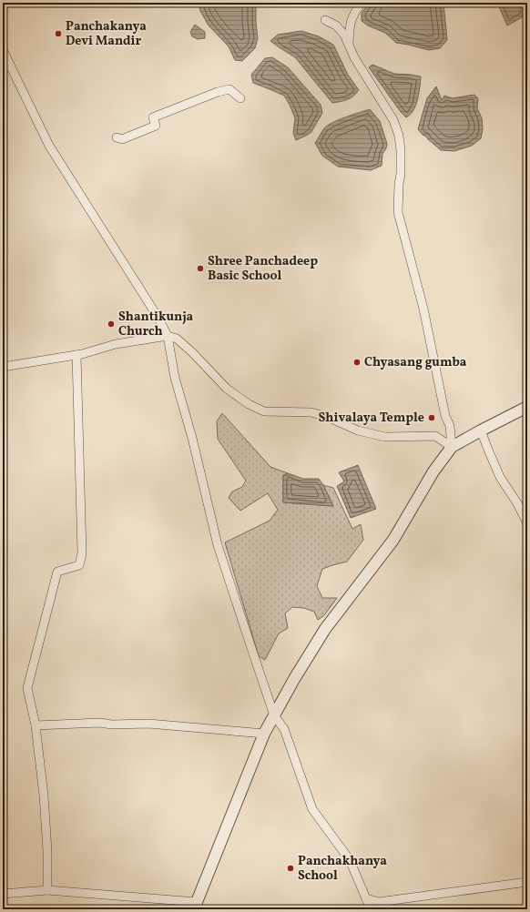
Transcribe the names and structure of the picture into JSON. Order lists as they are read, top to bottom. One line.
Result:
{"places":["Panchakanya Devi Mandir","Shree Panchadeep Basic School","Shantikunja Church","Chyasang gumba","Shivalaya Temple","Panchakhanya School"]}
